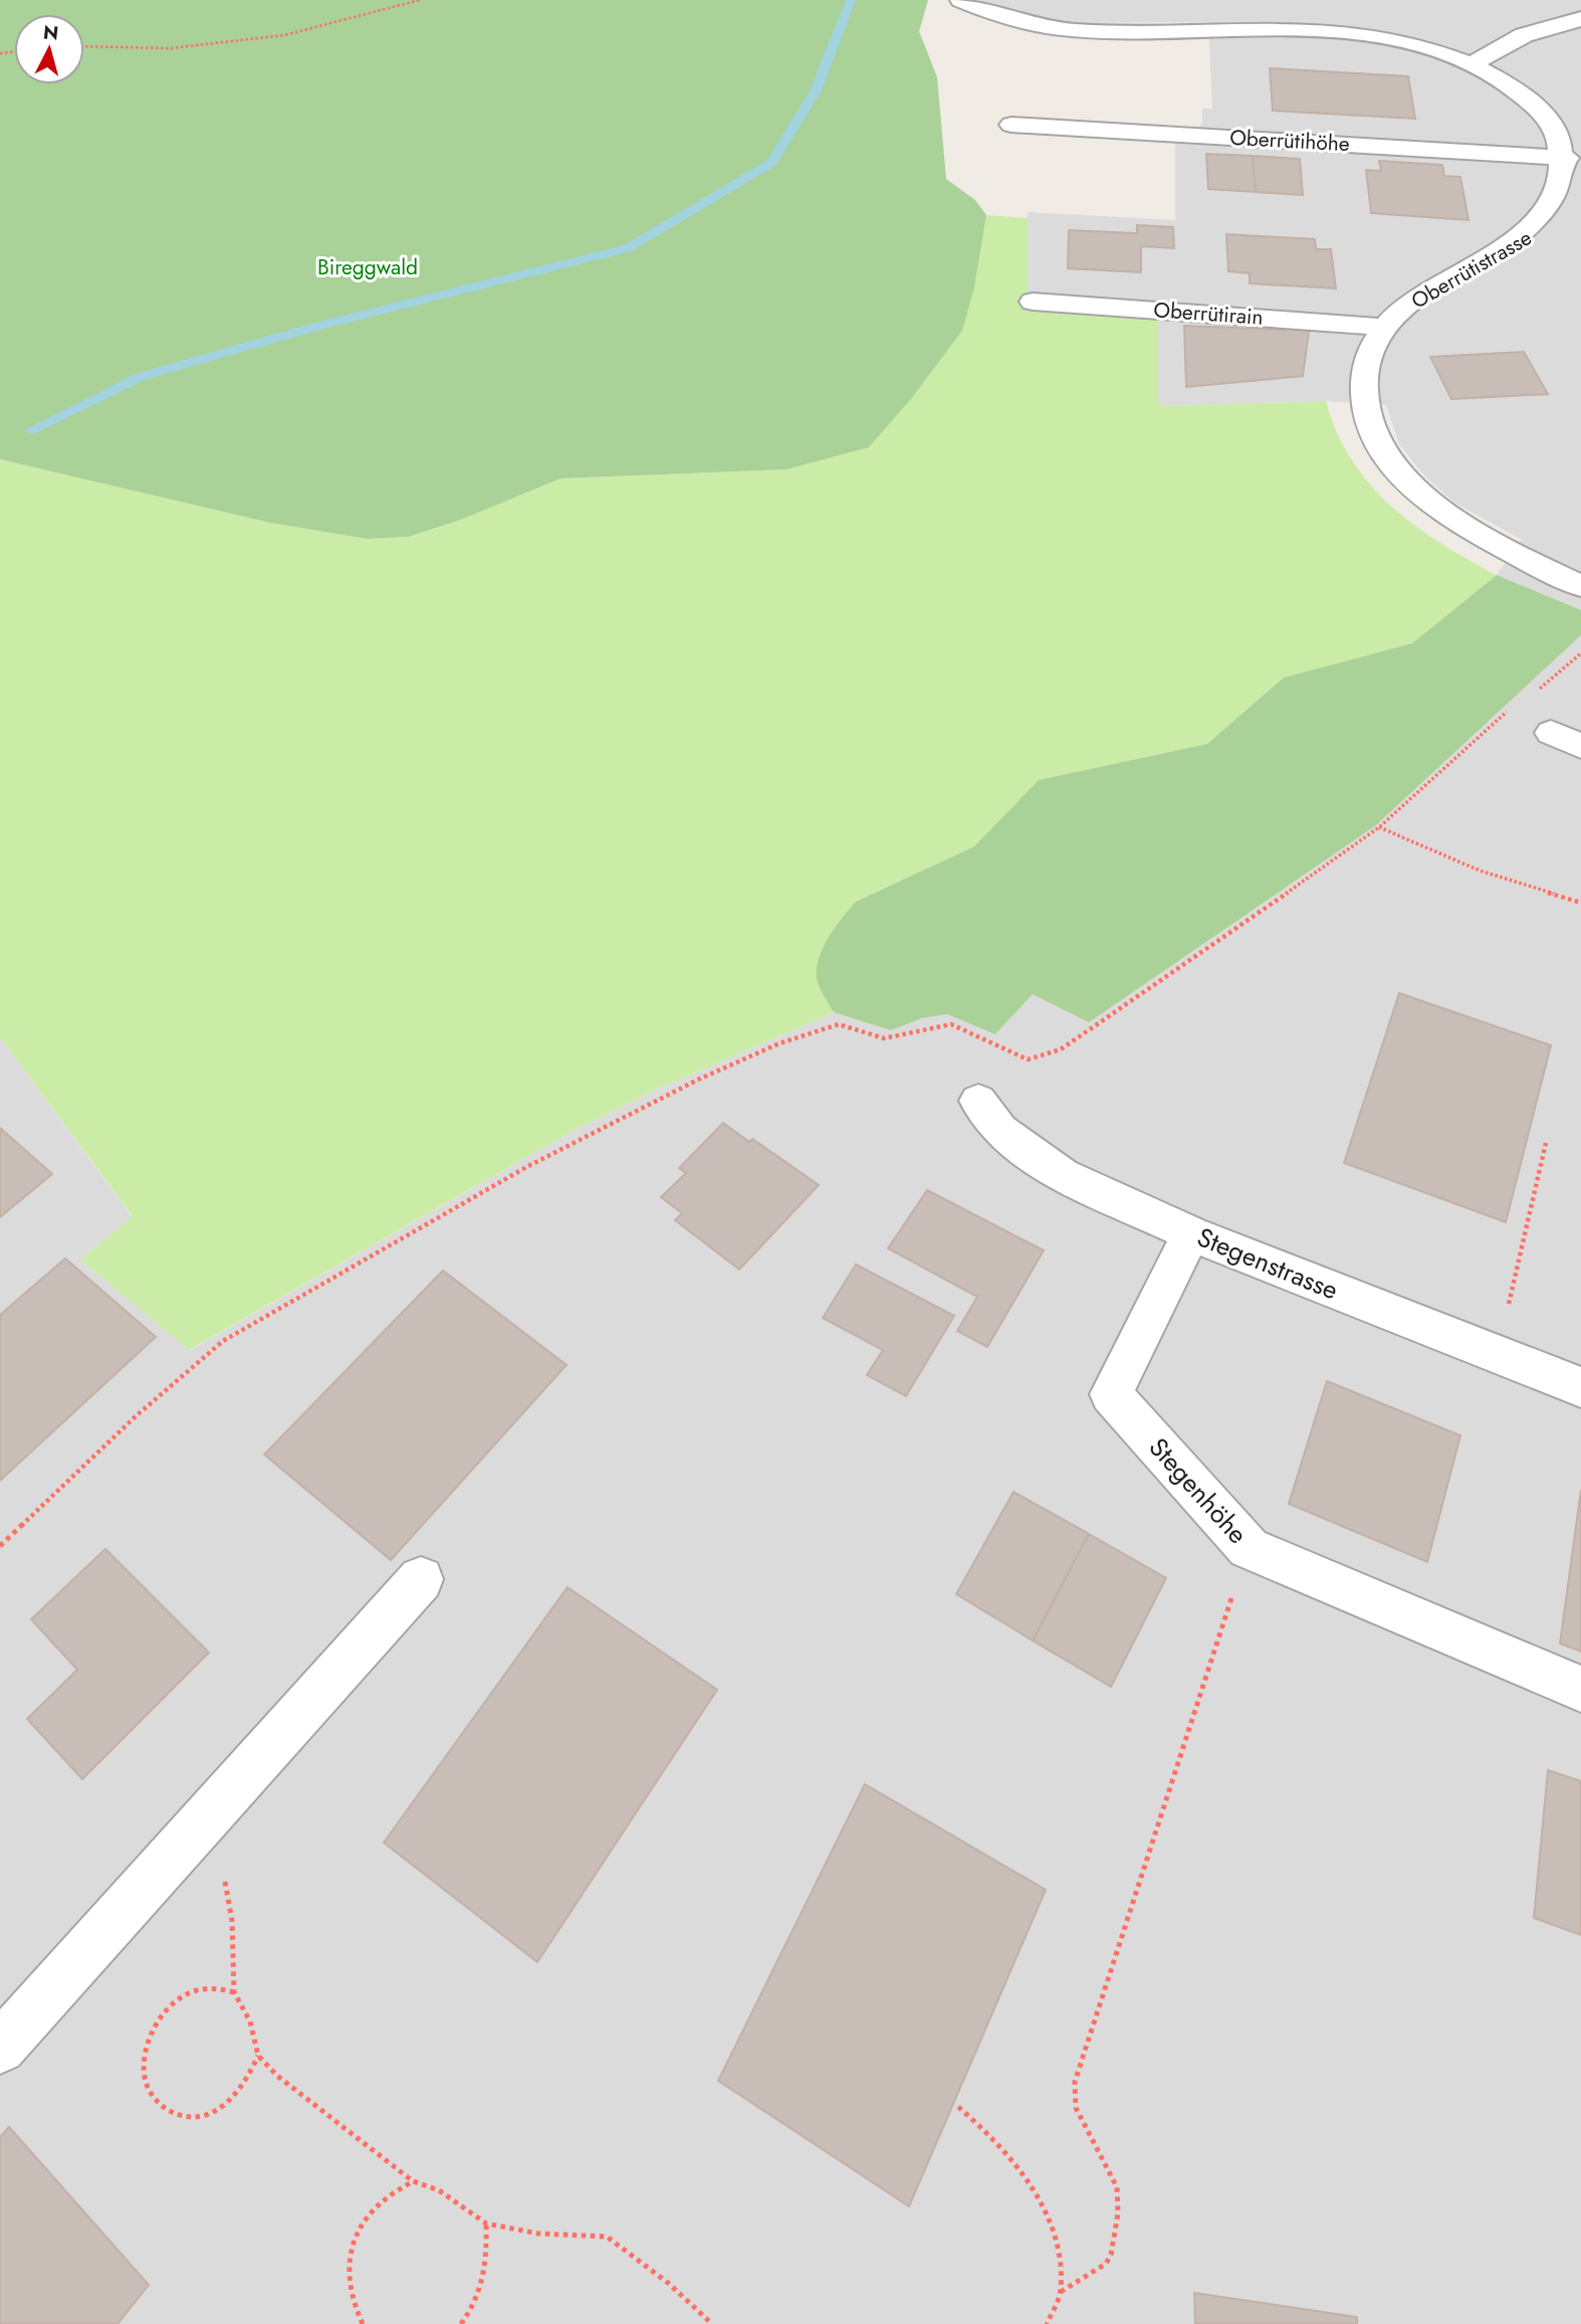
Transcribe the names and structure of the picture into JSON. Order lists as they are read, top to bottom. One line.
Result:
{"streets":{"street":["Oberrütihöhe","Oberrütistrasse","Oberrütirain","Stegenstrasse","Stegenhöhe"]},"crossings":[["Oberrütihöhe","Oberrütistrasse"],["Oberrütistrasse","Oberrütirain"],["Stegenstrasse","Stegenhöhe"]],"parks":["Bireggwald"],"north":"top"}
